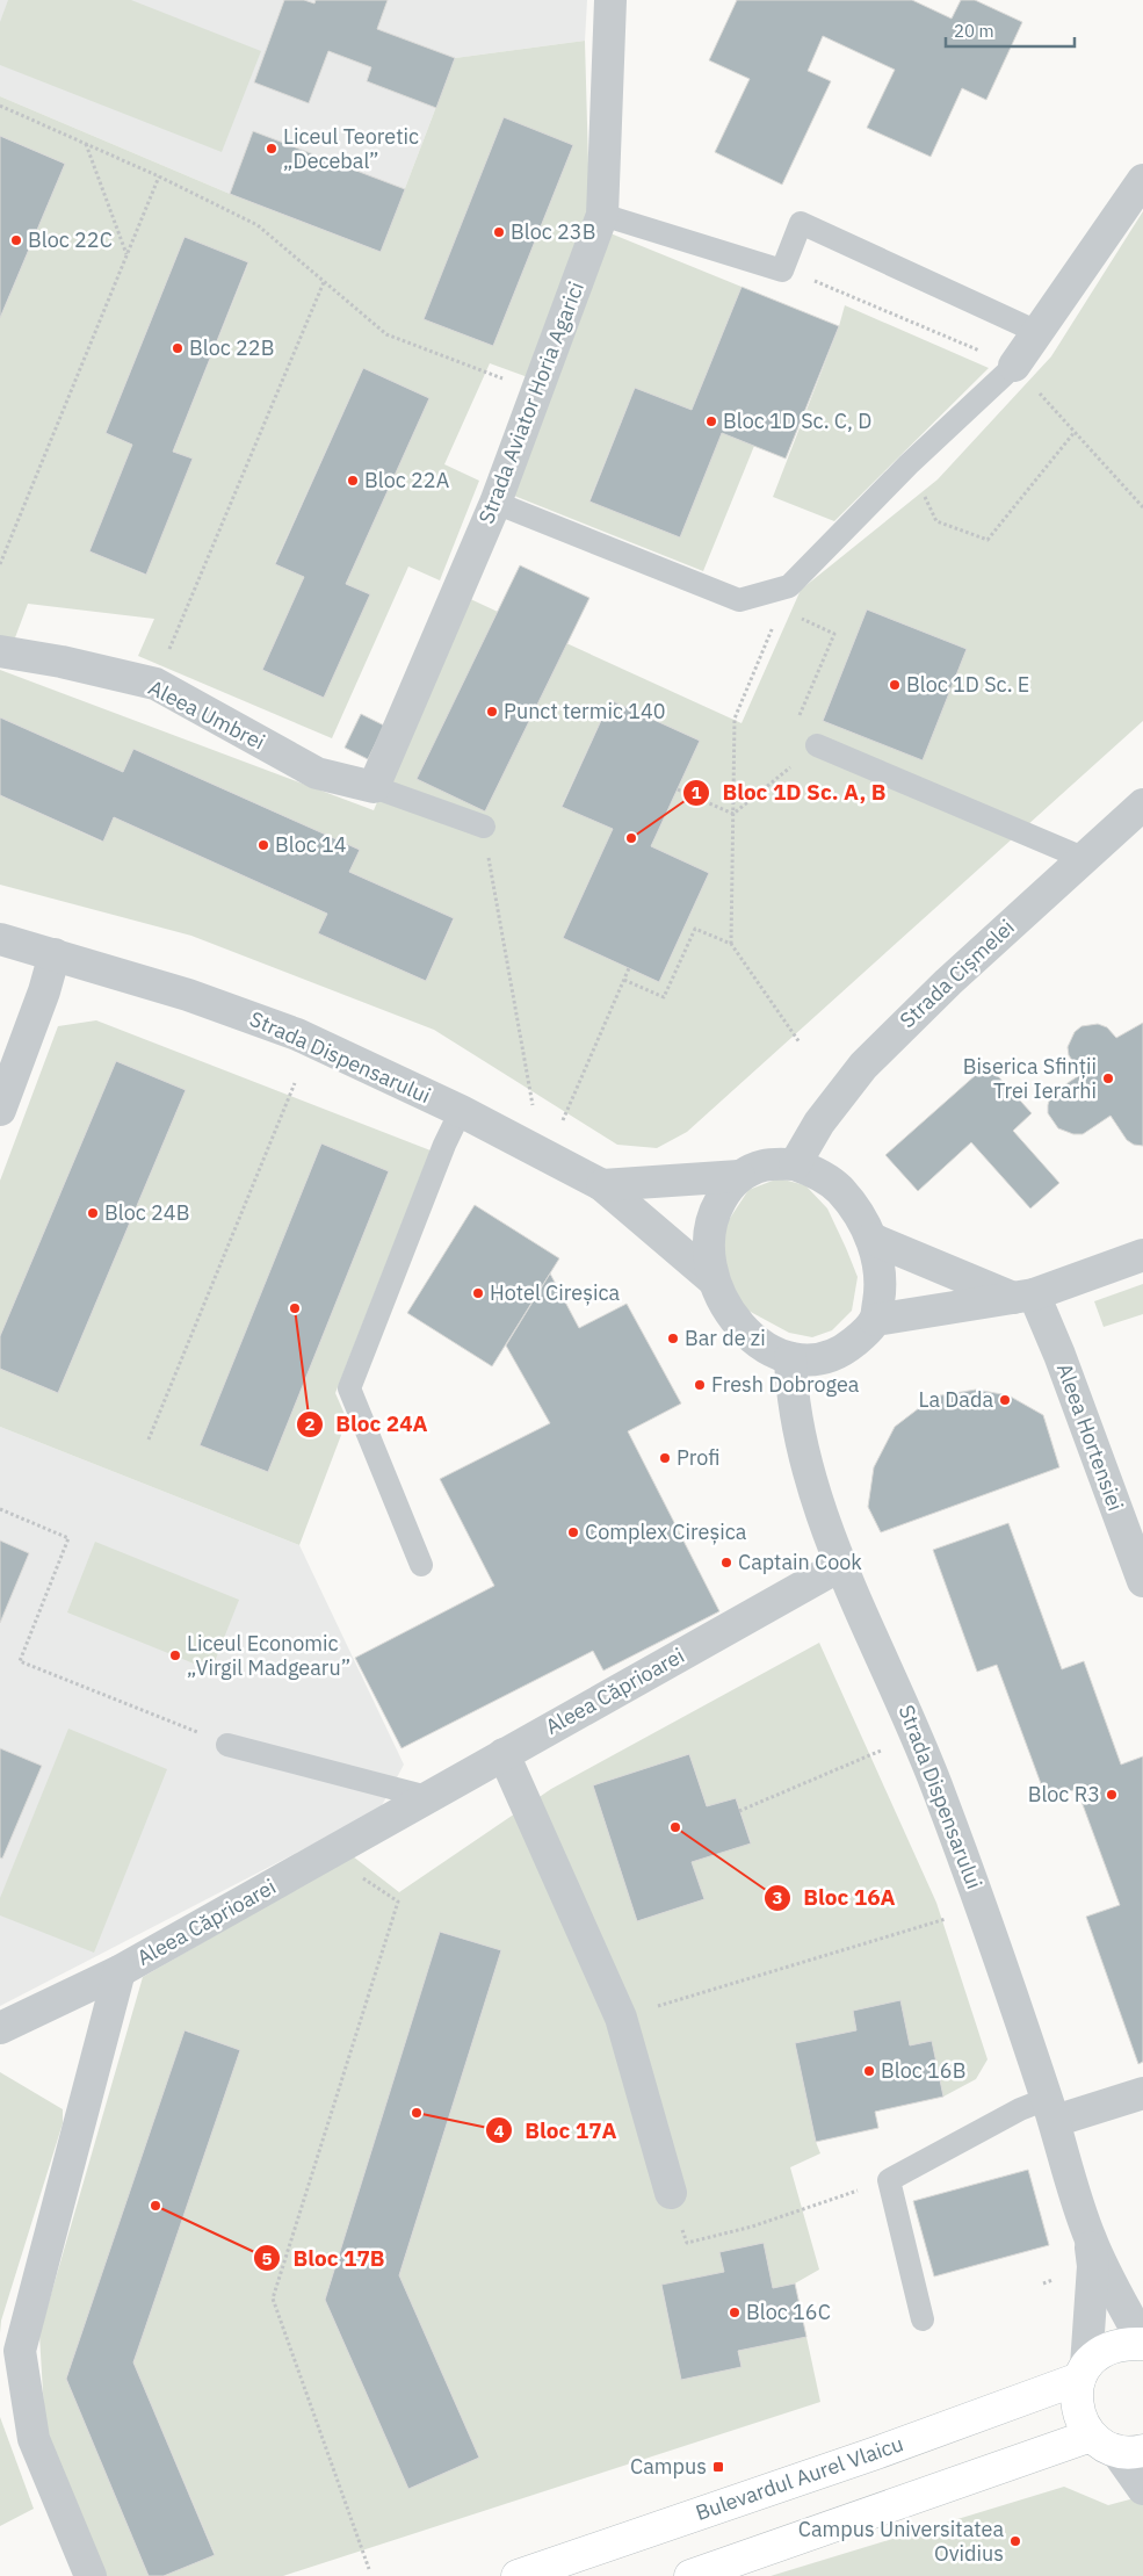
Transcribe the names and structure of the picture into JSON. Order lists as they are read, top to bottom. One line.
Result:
{"streets":{"main road":["Bulevardul Aurel Vlaicu"],"street":["Strada Aviator Horia Agarici","Aleea Umbrei","Strada Cișmelei","Strada Dispensarului","Aleea Hortensiei","Aleea Căprioarei"]},"crossings":[["Strada Aviator Horia Agarici","Aleea Umbrei"],["Strada Cișmelei","Strada Dispensarului"],["Strada Dispensarului","Aleea Căprioarei"],["Strada Dispensarului","Bulevardul Aurel Vlaicu"]],"places":{"other":["Liceul Teoretic „Decebal”","Bloc 23B","Bloc 22C","Bloc 22B","Bloc 1D Sc. C, D","Bloc 22A","Bloc 1D Sc. E","Punct termic 140","Bloc 1D Sc. A, B","Bloc 14","Biserica Sfinții Trei Ierarhi","Bloc 24B","Hotel Cireșica","Bloc 24A","Bar de zi","Fresh Dobrogea","La Dada","Profi","Complex Cireșica","Captain Cook","Liceul Economic „Virgil Madgearu”","Bloc R3","Bloc 16A","Bloc 16B","Bloc 17A","Bloc 17B","Bloc 16C","Campus Universitatea Ovidius"],"transit":["Campus"]},"scale_bar":"20 m"}
